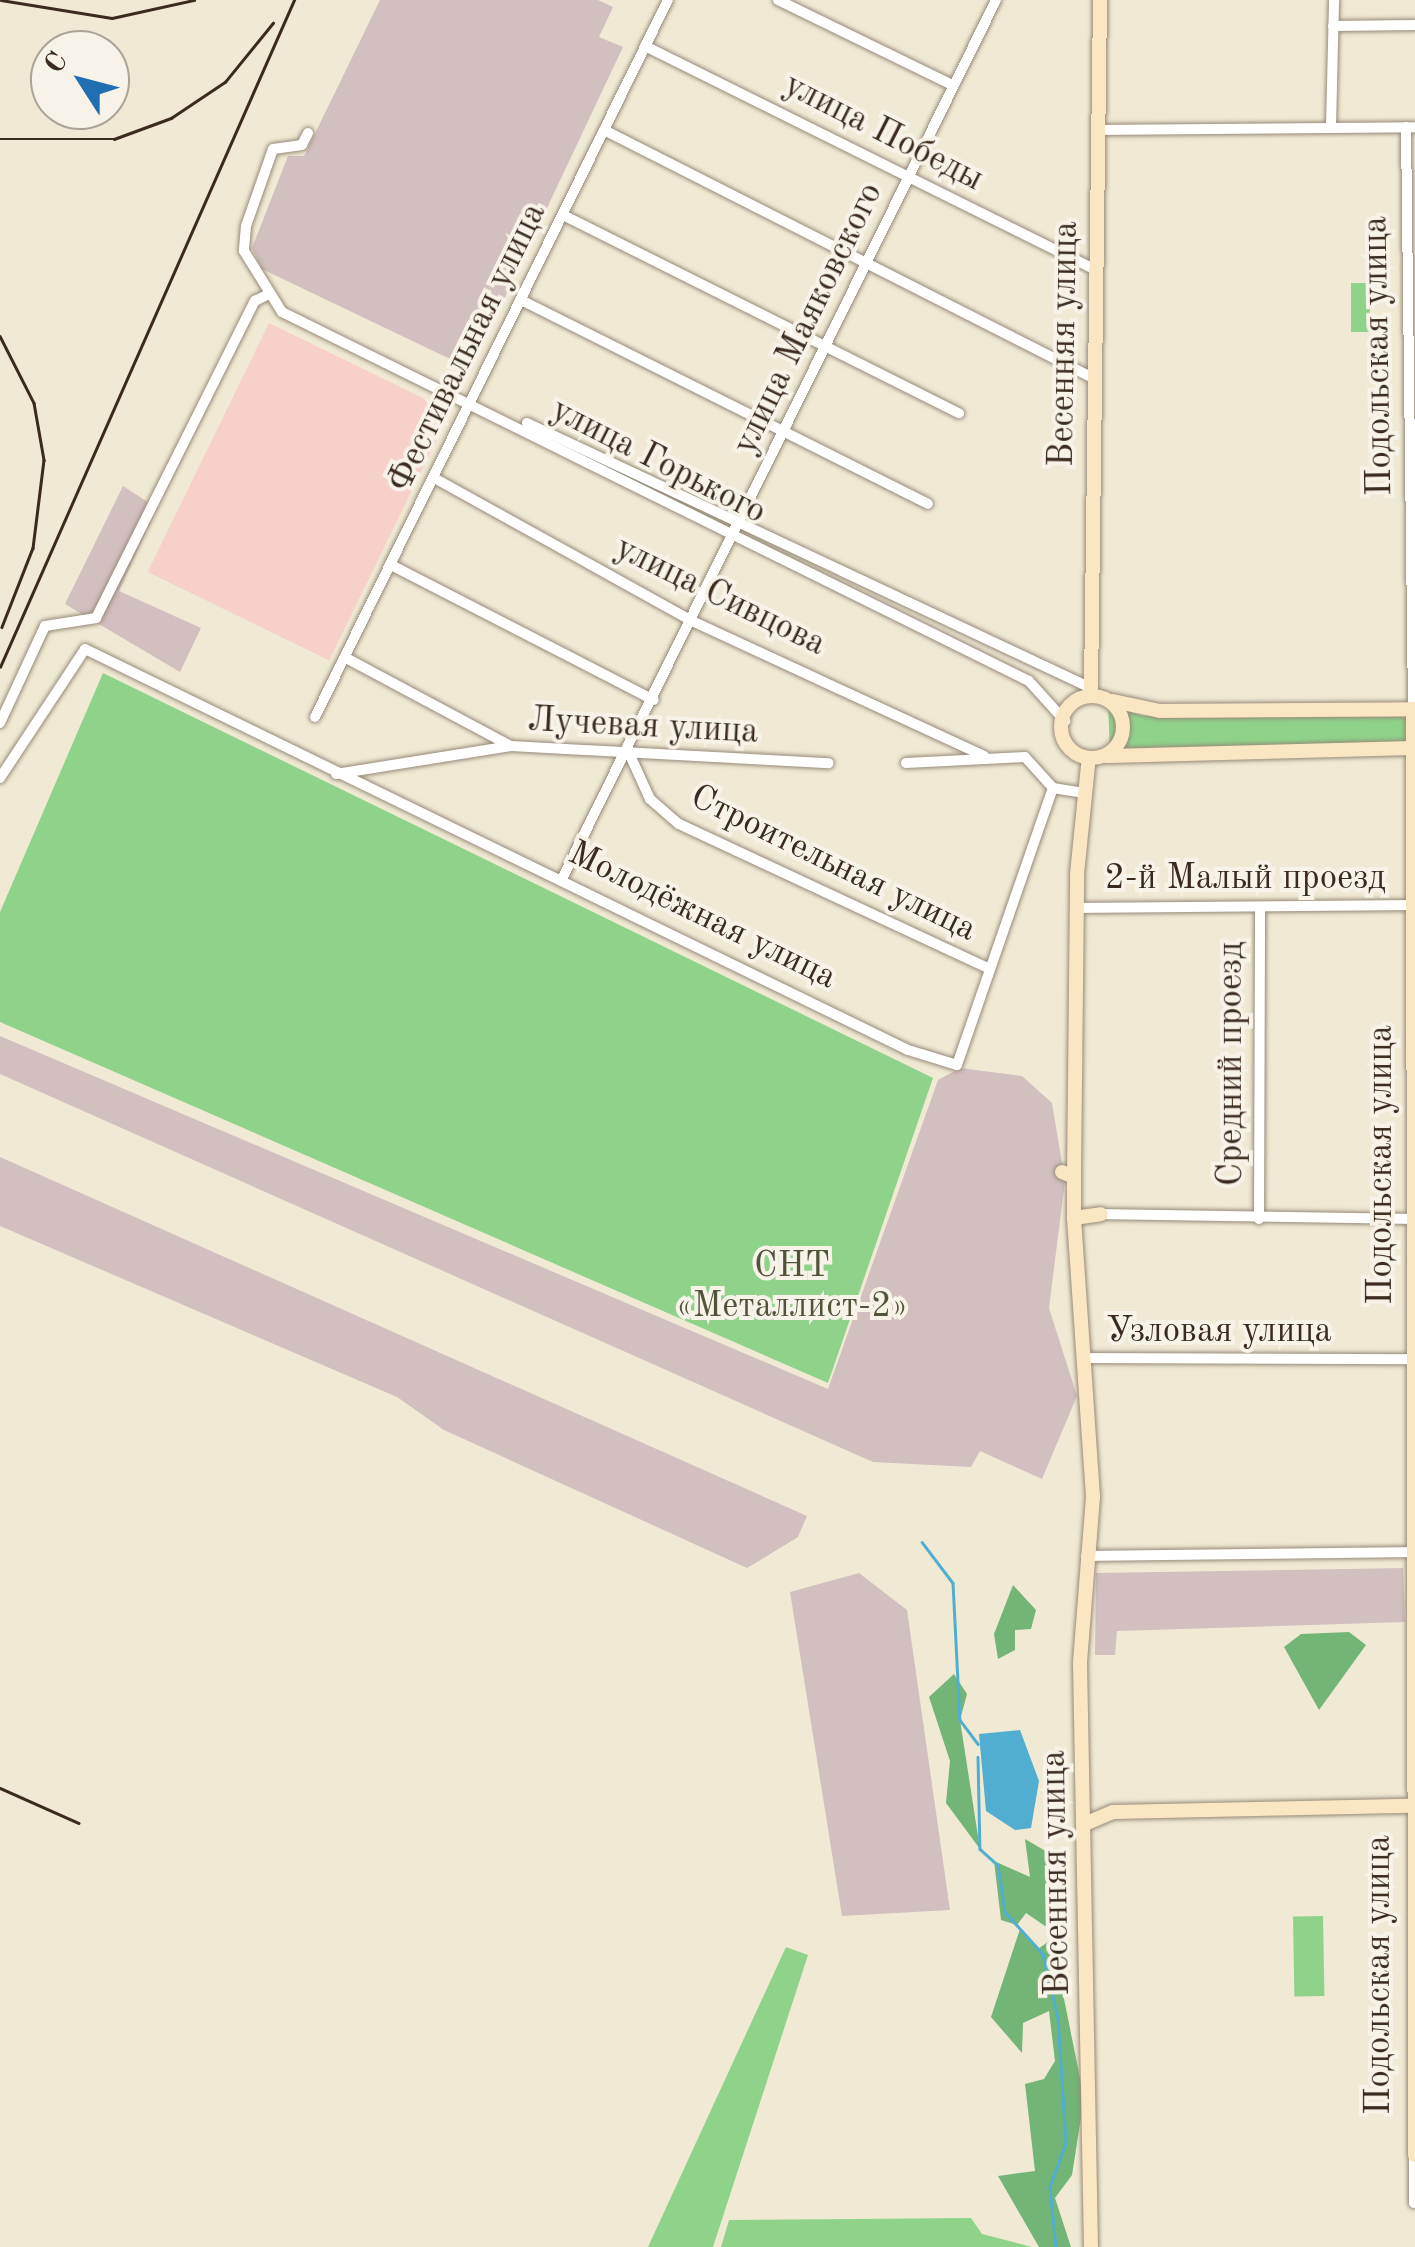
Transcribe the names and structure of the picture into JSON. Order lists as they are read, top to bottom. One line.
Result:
{"streets":{"street":["улица Победы","улица Маяковского","Весенняя улица","Фестивальная улица","Подольская улица","улица Горького","улица Сивцова","Лучевая улица","Строительная улица","2-й Малый проезд","Молодёжная улица","Средний проезд","Узловая улица"]},"crossings":[["улица Победы","улица Маяковского"],["улица Победы","Весенняя улица"],["улица Победы","Фестивальная улица"],["улица Маяковского","улица Горького"],["улица Маяковского","улица Сивцова"],["улица Маяковского","Лучевая улица"],["улица Маяковского","Строительная улица"],["улица Маяковского","Молодёжная улица"],["Весенняя улица","улица Горького"],["Весенняя улица","2-й Малый проезд"],["Весенняя улица","Узловая улица"],["Фестивальная улица","улица Горького"],["Фестивальная улица","улица Сивцова"],["Подольская улица","2-й Малый проезд"],["Подольская улица","Узловая улица"],["Лучевая улица","Строительная улица"],["Лучевая улица","Молодёжная улица"],["Строительная улица","Молодёжная улица"],["2-й Малый проезд","Средний проезд"]],"parks":["СНТ «Металлист-2»"],"north":"top left"}
